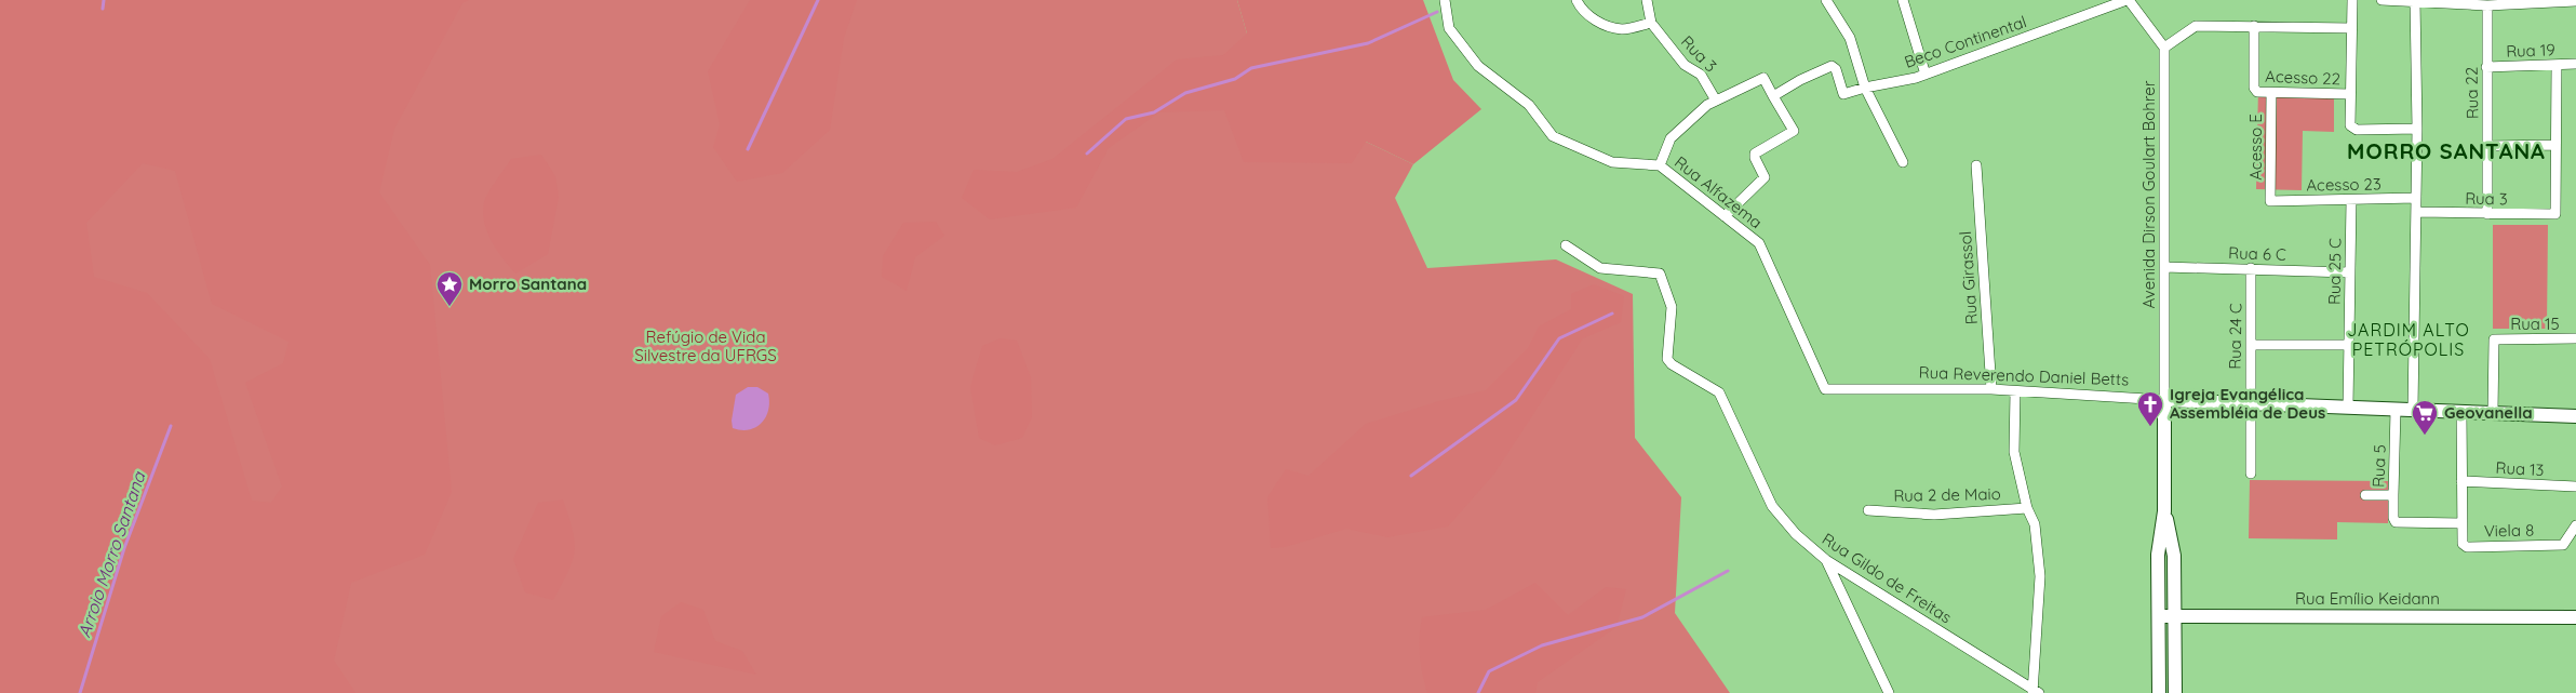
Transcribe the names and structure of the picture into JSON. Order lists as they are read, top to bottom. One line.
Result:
{"streets":{"street":["Beco Continental","Rua 19","Rua 3","Acesso 22","Rua 22","Acesso E","Acesso 23","Rua Alfazema","Avenida Dirson Goulart Bohrer","Rua 6 C","Rua 25 C","Rua Girassol","Rua 15","Rua 24 C","Rua Reverendo Daniel Betts","Rua 5","Rua 13","Rua 2 de Maio","Viela 8","Rua Gildo de Freitas","Rua Emílio Keidann"]},"crossings":[["Rua 19","Rua 22"],["Rua 3","Rua 22"],["Acesso 22","Acesso E"],["Acesso E","Acesso 23"],["Acesso 23","Rua 25 C"],["Rua Alfazema","Rua Reverendo Daniel Betts"],["Avenida Dirson Goulart Bohrer","Rua 6 C"],["Avenida Dirson Goulart Bohrer","Rua Reverendo Daniel Betts"],["Rua 6 C","Rua 25 C"],["Rua 6 C","Rua 24 C"],["Rua 25 C","Rua Reverendo Daniel Betts"],["Rua Girassol","Rua Reverendo Daniel Betts"],["Rua 15","Rua Reverendo Daniel Betts"],["Rua 24 C","Rua Reverendo Daniel Betts"],["Rua Reverendo Daniel Betts","Rua 5"],["Rua Reverendo Daniel Betts","Viela 8"],["Rua 13","Viela 8"]],"districts":["MORRO SANTANA","JARDIM ALTO PETRÓPOLIS"],"water":["Arroio Morro Santana"],"parks":["Refúgio de Vida Silvestre da UFRGS"],"places":{"place":["Morro Santana"],"church":["Igreja Evangélica Assembléia de Deus"],"supermarket":["Geovanella"]}}
